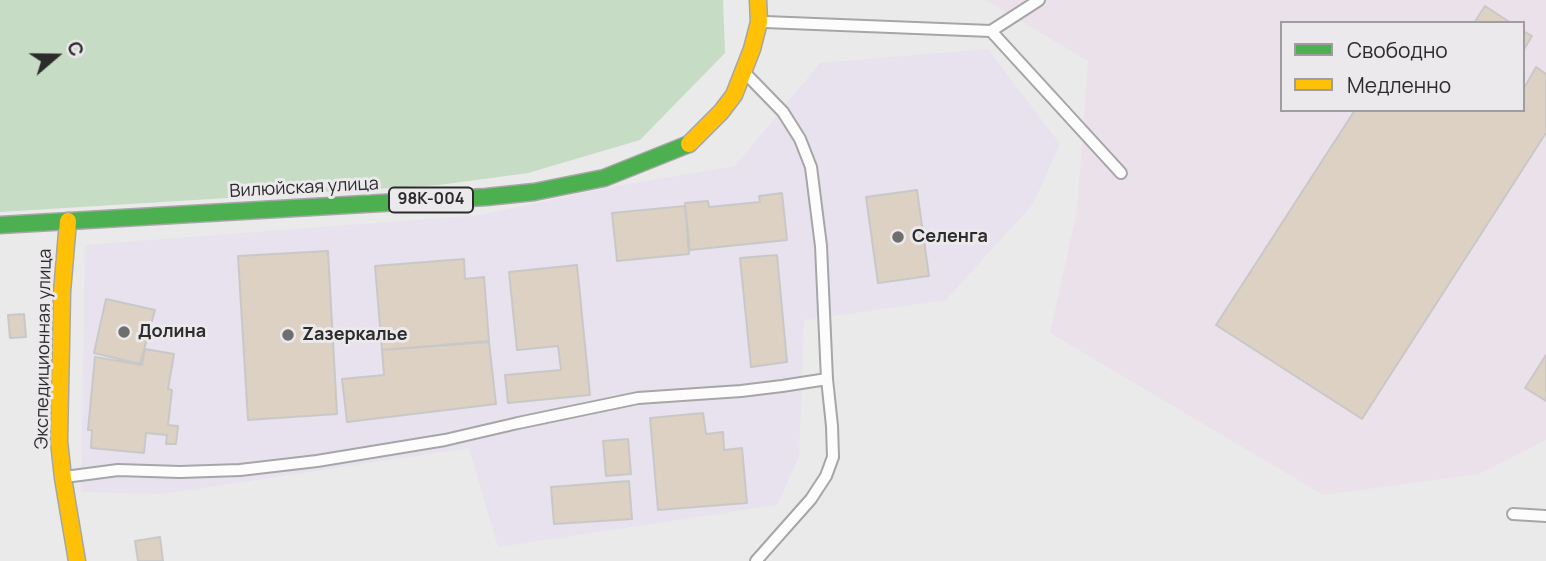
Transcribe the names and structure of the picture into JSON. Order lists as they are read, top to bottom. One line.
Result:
{"streets":{"main road":["Вилюйская улица","98К-004","Экспедиционная улица"]},"crossings":[["Вилюйская улица","Экспедиционная улица"]],"places":["Селенга","Долина","Zазеркалье"],"legend":["Свободно","Медленно"],"north":"right"}
